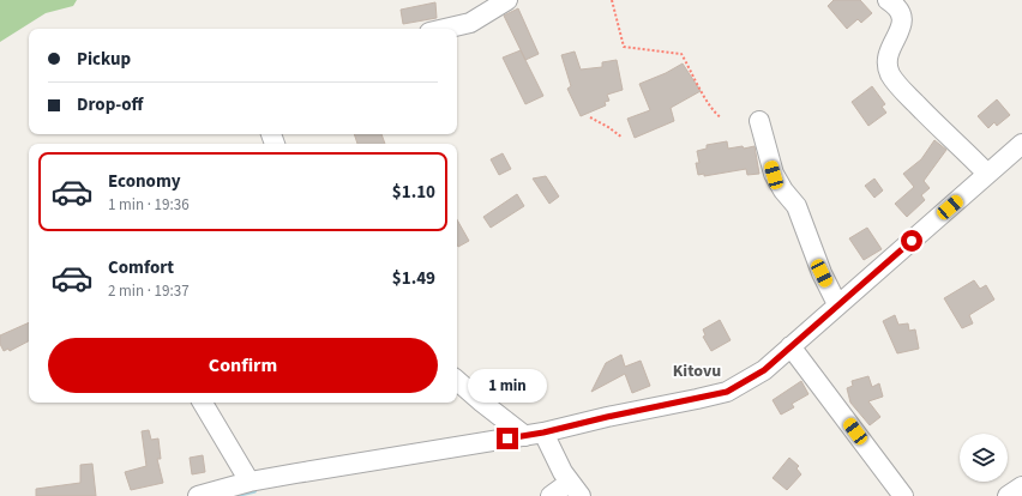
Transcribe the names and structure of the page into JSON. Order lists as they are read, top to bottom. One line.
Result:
{"districts":["Kitovu"],"page":{"banner":["Pickup","Drop-off"],"list":[{"name":"Economy","note":"1 min · 19:36","value":"$1.10"},{"name":"Comfort","note":"2 min · 19:37","value":"$1.49"}],"buttons":"Confirm","bubble":"1 min"}}
